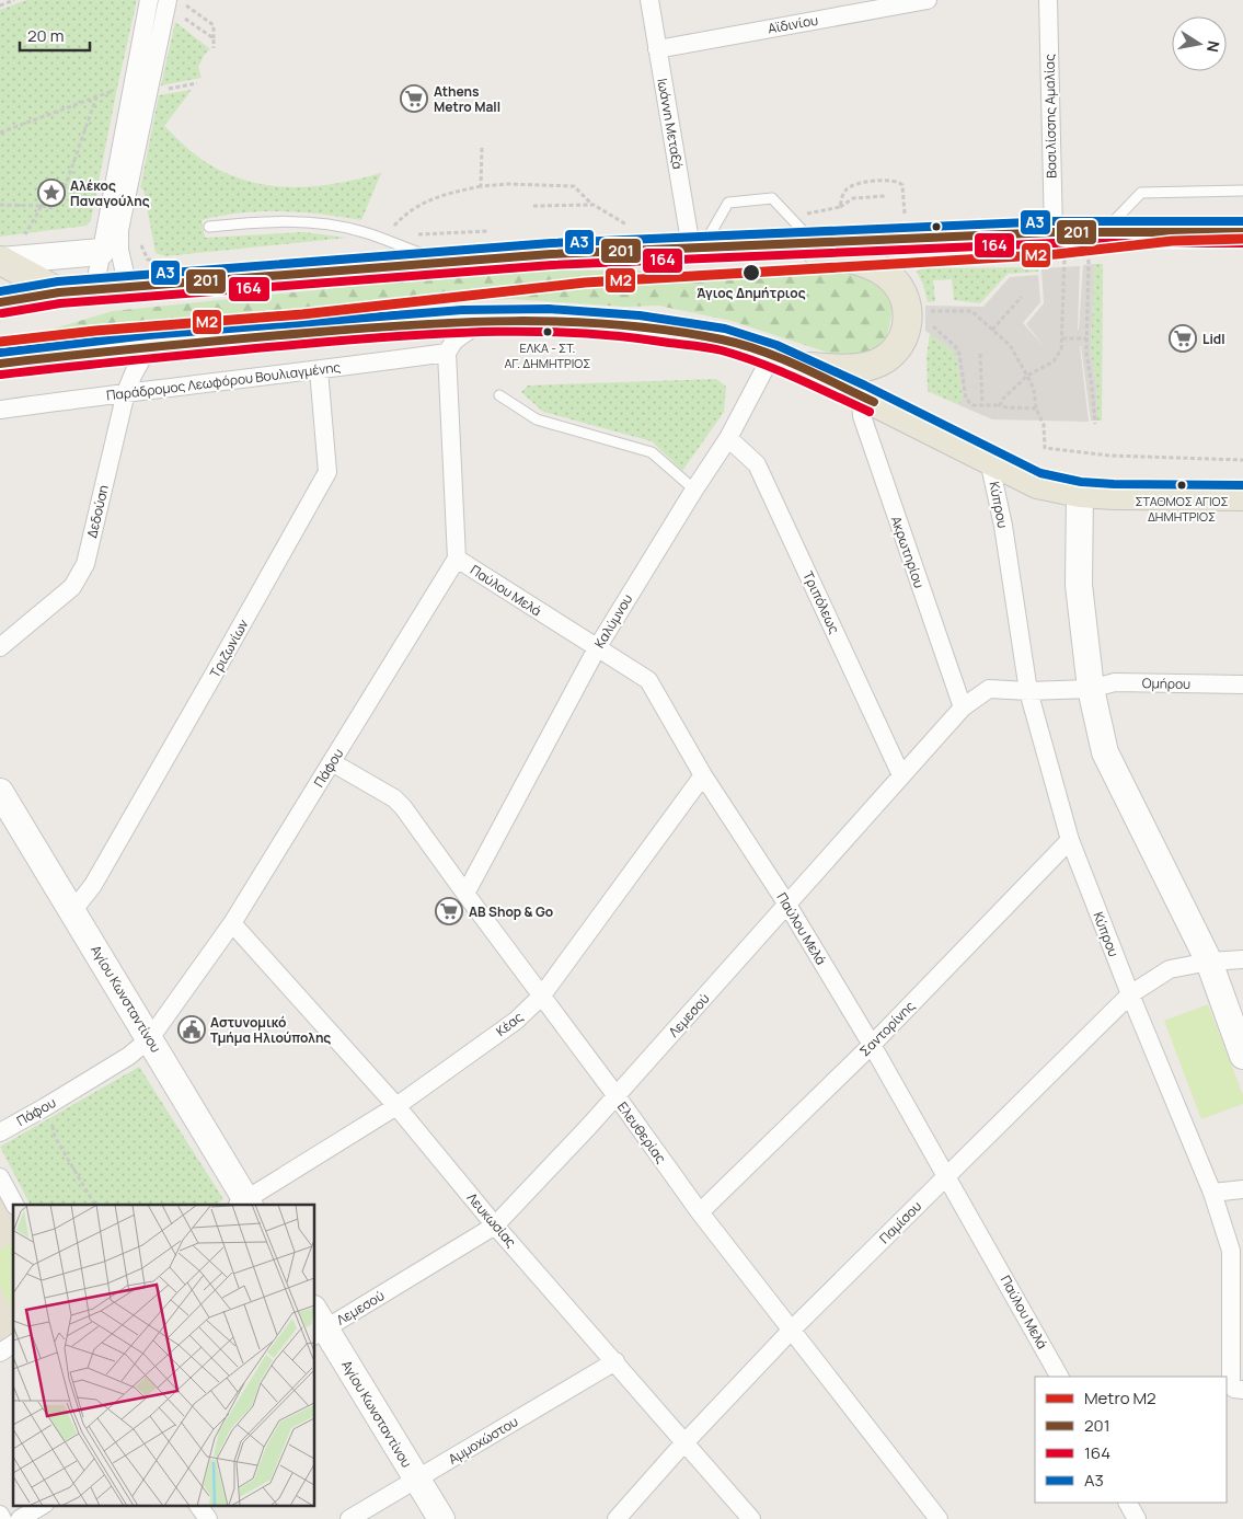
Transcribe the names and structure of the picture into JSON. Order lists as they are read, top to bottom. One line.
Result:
{"streets":{"street":["Αϊδινίου","Βασιλίσσης Αμαλίας","Ιωάννη Μεταξά","Παράδρομος Λεωφόρου Βουλιαγμένης","Κύπρου","Δεδούση","Ακρωτηρίου","Παύλου Μελά","Τριπόλεως","Καλύμνου","Τριζωνίων","Ομήρου","Πάφου","Αγίου Κωνσταντίνου","Λεμεσού","Κέας","Σαντορίνης","Ελευθερίας","Λευκωσίας","Παμίσου","Αμμοχώστου"]},"crossings":[["Αϊδινίου","Ιωάννη Μεταξά"],["Παράδρομος Λεωφόρου Βουλιαγμένης","Δεδούση"],["Παράδρομος Λεωφόρου Βουλιαγμένης","Τριζωνίων"],["Κύπρου","Ομήρου"],["Κύπρου","Λεμεσού"],["Κύπρου","Σαντορίνης"],["Κύπρου","Παμίσου"],["Ακρωτηρίου","Λεμεσού"],["Παύλου Μελά","Καλύμνου"],["Παύλου Μελά","Πάφου"],["Παύλου Μελά","Λεμεσού"],["Παύλου Μελά","Κέας"],["Παύλου Μελά","Σαντορίνης"],["Παύλου Μελά","Παμίσου"],["Τριπόλεως","Καλύμνου"],["Τριπόλεως","Λεμεσού"],["Καλύμνου","Ελευθερίας"],["Τριζωνίων","Αγίου Κωνσταντίνου"],["Ομήρου","Λεμεσού"],["Πάφου","Αγίου Κωνσταντίνου"],["Πάφου","Ελευθερίας"],["Πάφου","Λευκωσίας"],["Αγίου Κωνσταντίνου","Λεμεσού"],["Αγίου Κωνσταντίνου","Κέας"],["Αγίου Κωνσταντίνου","Αμμοχώστου"],["Λεμεσού","Ελευθερίας"],["Λεμεσού","Λευκωσίας"],["Κέας","Ελευθερίας"],["Κέας","Λευκωσίας"],["Σαντορίνης","Ελευθερίας"],["Ελευθερίας","Παμίσου"],["Λευκωσίας","Παμίσου"],["Λευκωσίας","Αμμοχώστου"]],"places":{"supermarket":["Athens Metro Mall","Lidl","ΑΒ Shop & Go"],"place":["Αλέκος Παναγούλης"],"other":["Άγιος Δημήτριος","ΕΛΚΑ - ΣΤ. ΑΓ. ΔΗΜΗΤΡΙΟΣ","ΣΤΑΘΜΟΣ ΑΓΙΟΣ ΔΗΜΗΤΡΙΟΣ"],"public building":["Αστυνομικό Τμήμα Ηλιούπολης"]},"lines":["transit line Α3","transit line 201","metro line Μ2","transit line 164"],"legend":["Metro Μ2","201","164","Α3"],"scale_bar":"20 m","north":"right"}
